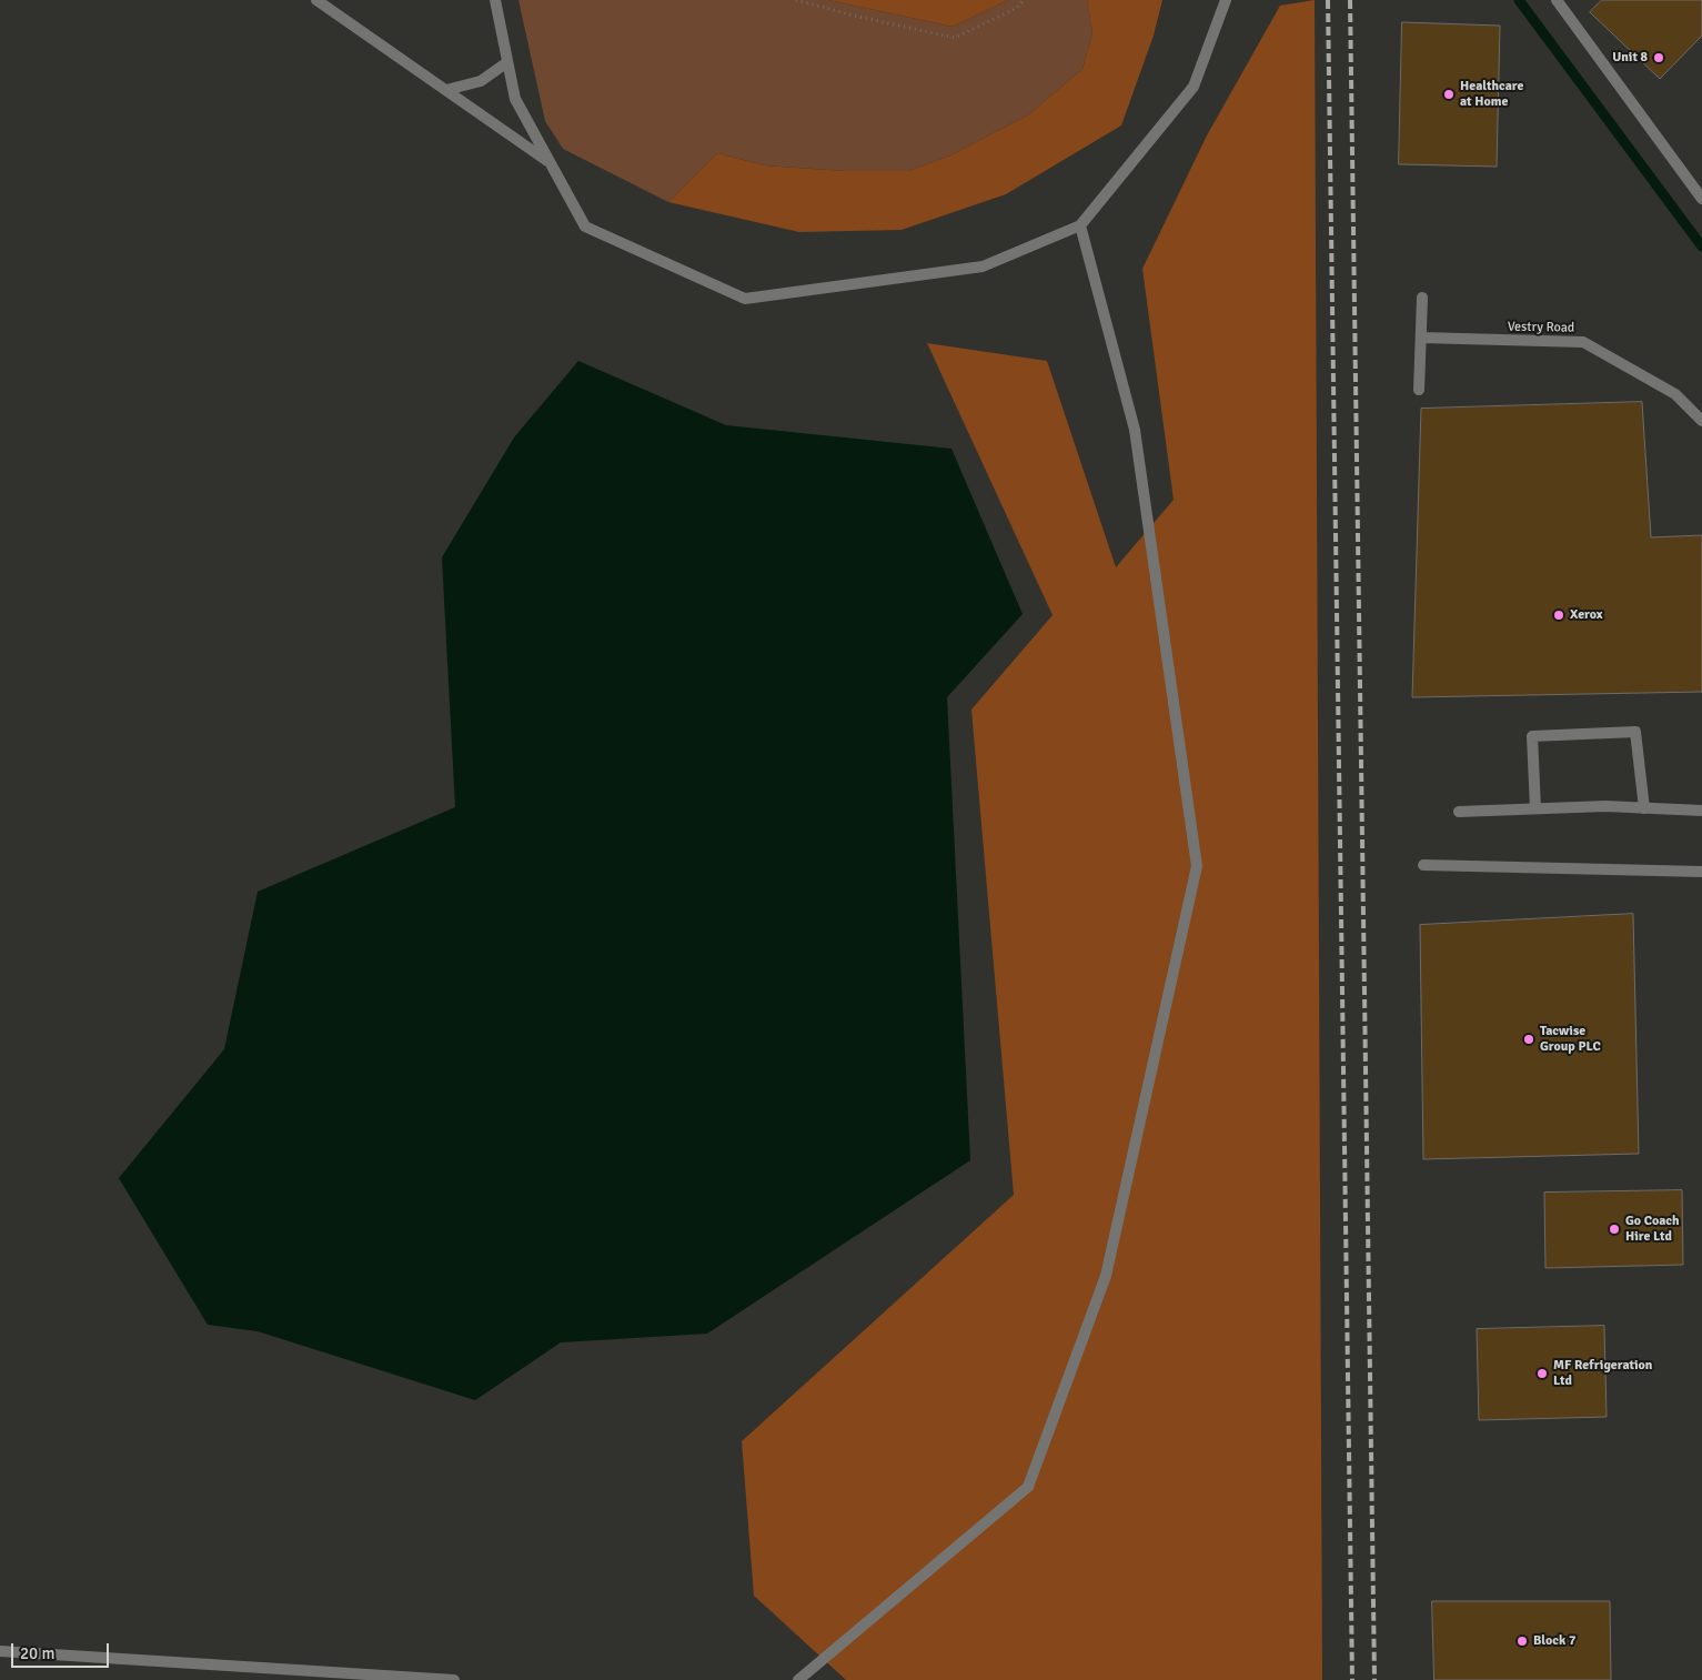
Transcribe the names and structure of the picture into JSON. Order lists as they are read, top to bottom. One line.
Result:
{"streets":{"street":["Vestry Road"]},"places":["Unit 8","Healthcare at Home","Xerox","Tacwise Group PLC","Go Coach Hire Ltd","MF Refrigeration Ltd","Block 7"],"scale_bar":"20 m"}
